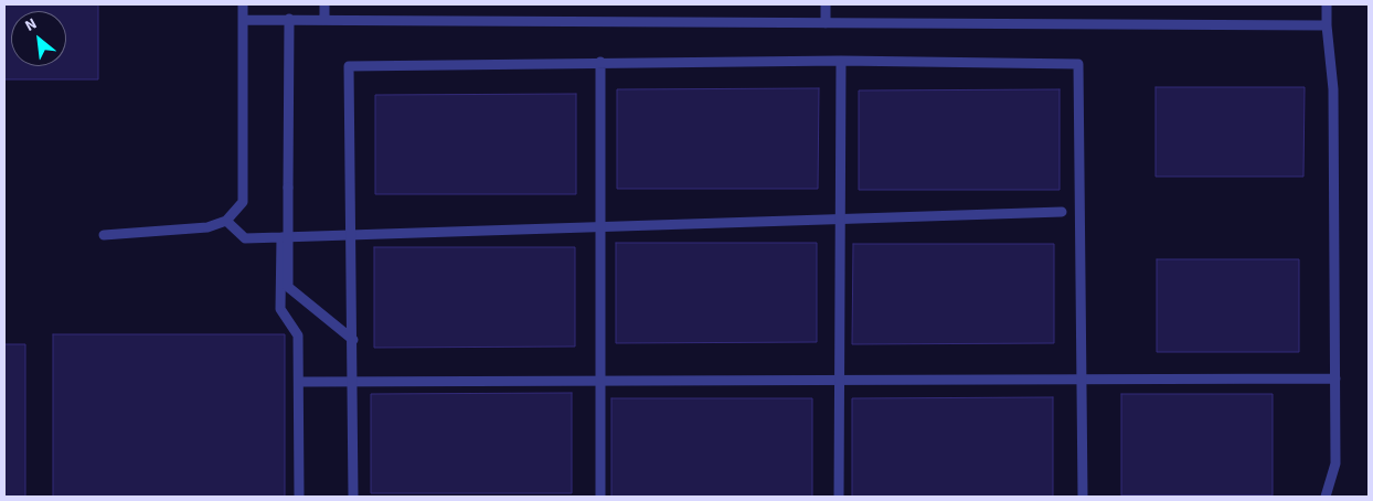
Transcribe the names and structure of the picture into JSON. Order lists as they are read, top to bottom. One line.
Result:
{"north":"top left"}
